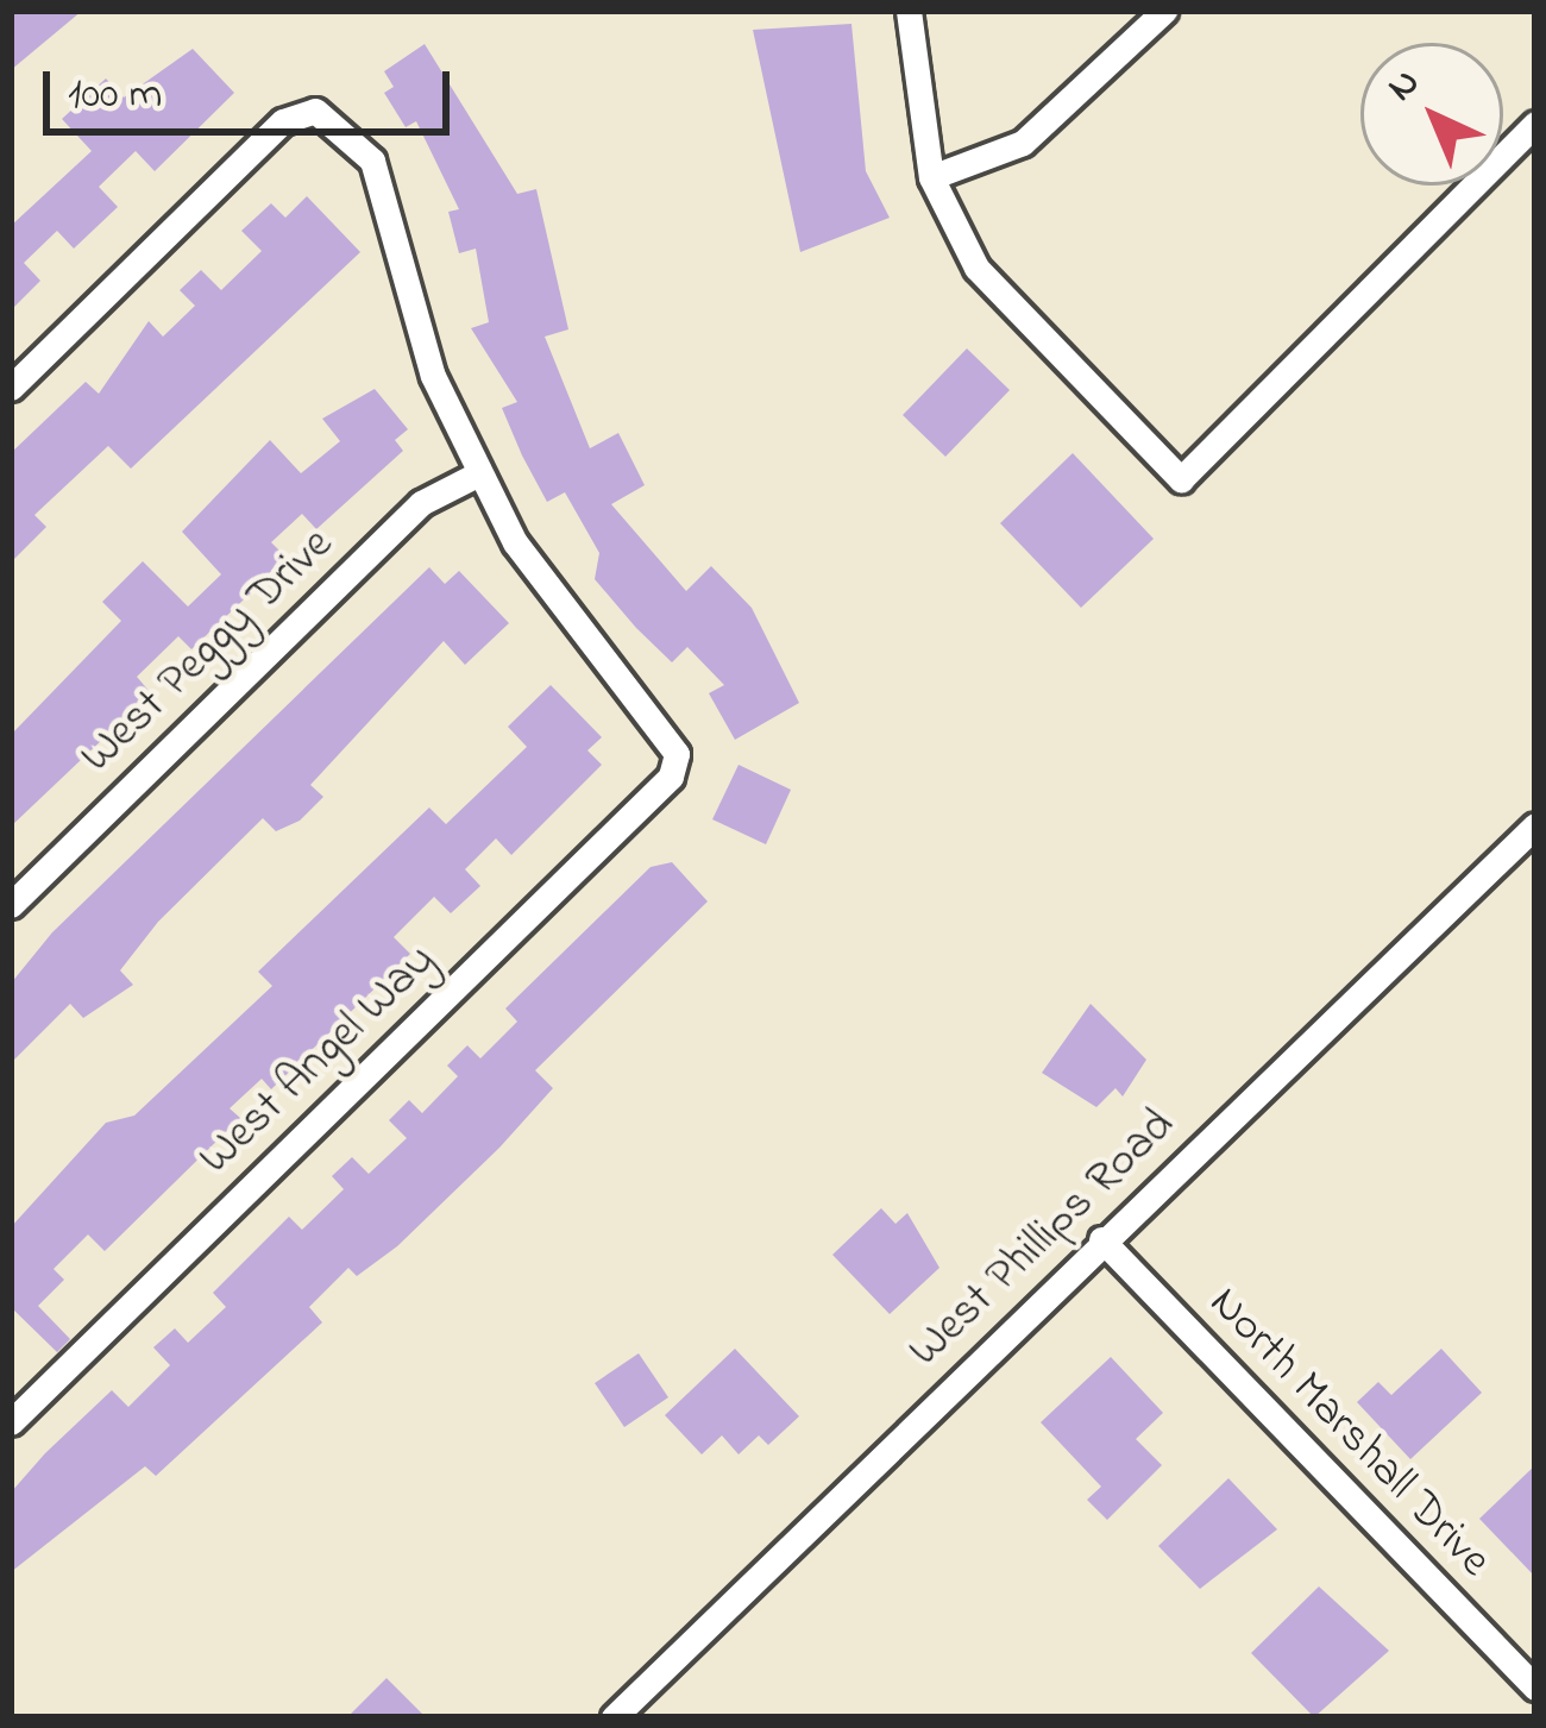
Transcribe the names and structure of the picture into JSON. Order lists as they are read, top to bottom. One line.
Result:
{"streets":{"street":["West Peggy Drive","West Angel Way","West Phillips Road","North Marshall Drive"]},"crossings":[["West Peggy Drive","West Angel Way"],["West Phillips Road","North Marshall Drive"]],"scale_bar":"100 m","north":"top left"}
